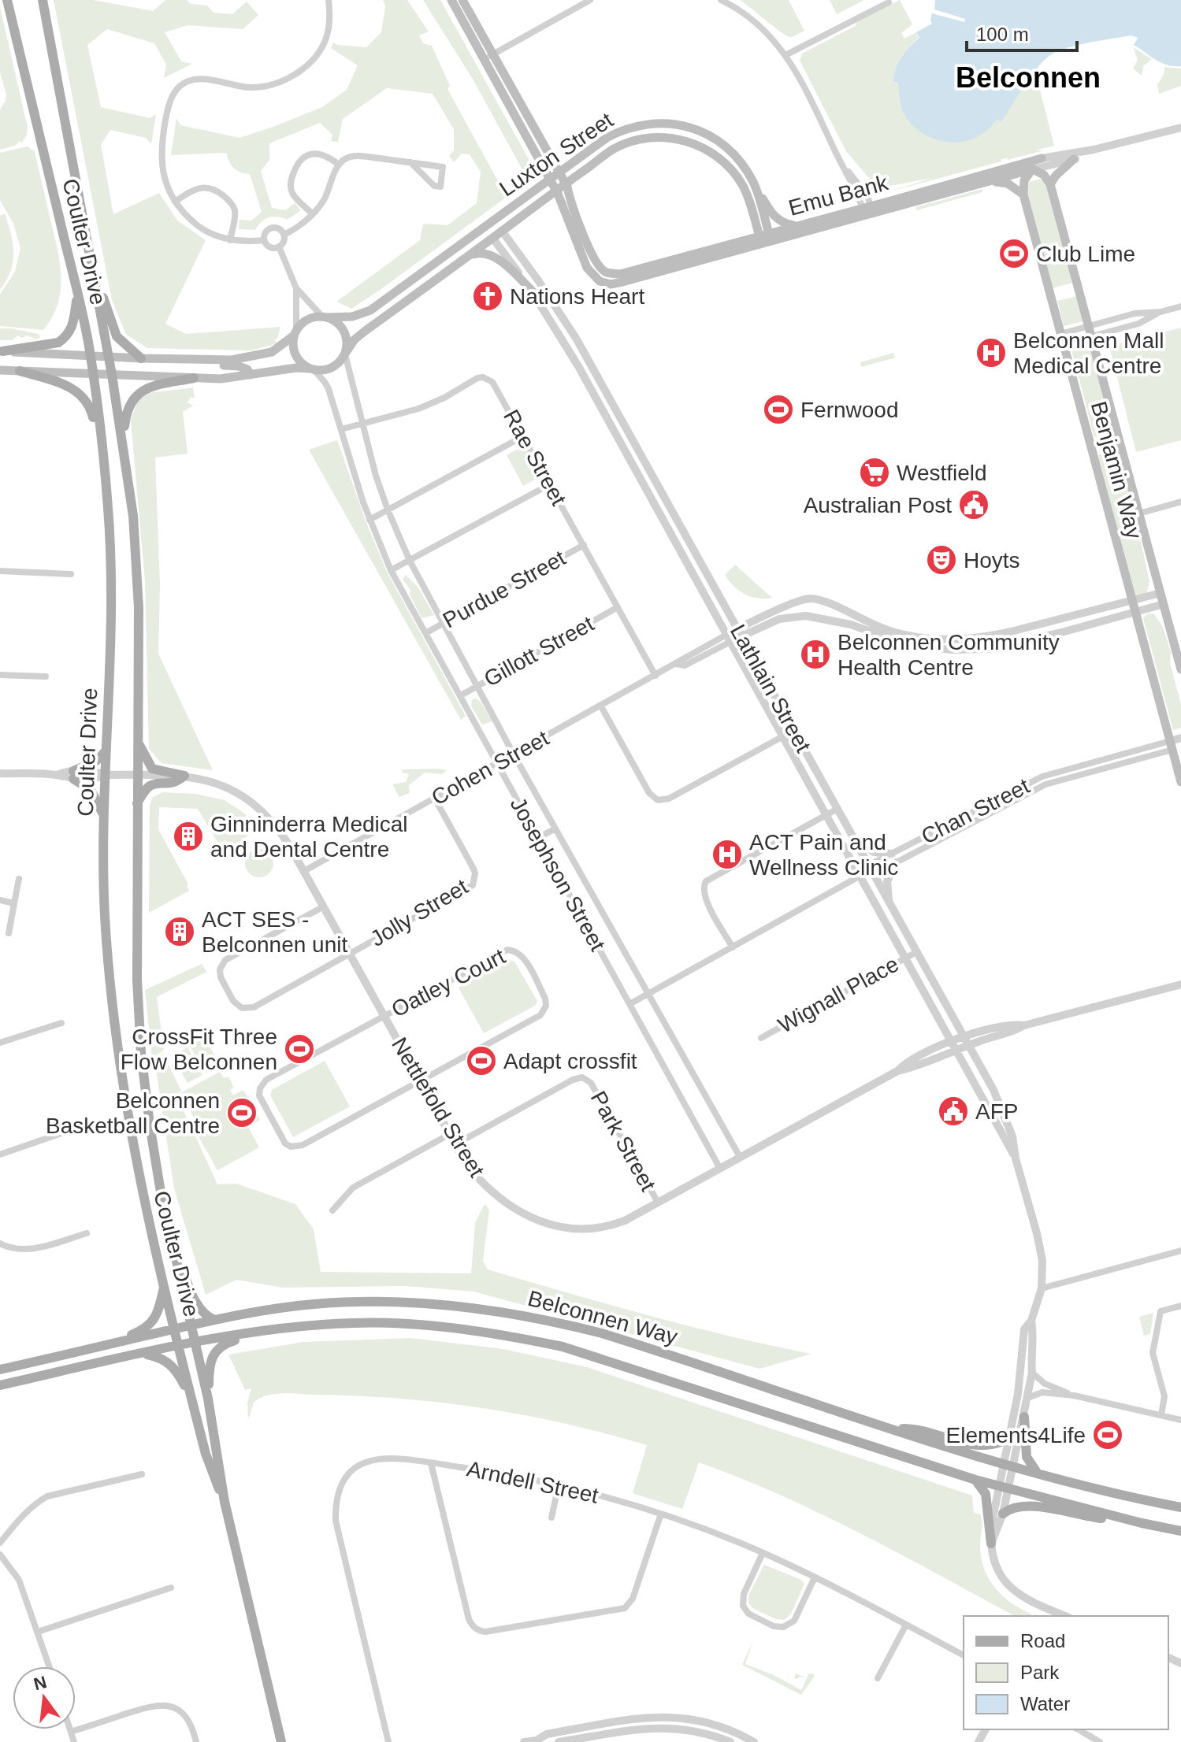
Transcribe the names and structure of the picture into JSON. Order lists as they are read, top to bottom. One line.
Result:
{"streets":{"main road":["Luxton Street","Emu Bank","Coulter Drive","Benjamin Way","Belconnen Way"],"street":["Rae Street","Purdue Street","Gillott Street","Lathlain Street","Cohen Street","Chan Street","Josephson Street","Jolly Street","Oatley Court","Wignall Place","Nettlefold Street","Park Street","Arndell Street"]},"crossings":[["Luxton Street","Emu Bank"],["Luxton Street","Lathlain Street"],["Luxton Street","Josephson Street"],["Coulter Drive","Nettlefold Street"],["Coulter Drive","Belconnen Way"],["Rae Street","Purdue Street"],["Rae Street","Gillott Street"],["Rae Street","Cohen Street"],["Rae Street","Josephson Street"],["Benjamin Way","Cohen Street"],["Benjamin Way","Chan Street"],["Purdue Street","Josephson Street"],["Gillott Street","Josephson Street"],["Lathlain Street","Cohen Street"],["Lathlain Street","Chan Street"],["Lathlain Street","Wignall Place"],["Lathlain Street","Nettlefold Street"],["Lathlain Street","Belconnen Way"],["Cohen Street","Josephson Street"],["Cohen Street","Jolly Street"],["Cohen Street","Nettlefold Street"],["Josephson Street","Nettlefold Street"],["Jolly Street","Nettlefold Street"],["Oatley Court","Nettlefold Street"],["Nettlefold Street","Park Street"]],"districts":["Belconnen"],"places":{"sports":["Club Lime","Fernwood","CrossFit Three Flow Belconnen","Adapt crossfit","Belconnen Basketball Centre","Elements4Life"],"church":["Nations Heart"],"hospital":["Belconnen Mall Medical Centre","Belconnen Community Health Centre","ACT Pain and Wellness Clinic"],"supermarket":["Westfield"],"public building":["Australian Post","AFP"],"theatre":["Hoyts"],"building":["Ginninderra Medical and Dental Centre","ACT SES - Belconnen unit"]},"legend":["Road","Park","Water"],"scale_bar":"100 m","north":"top"}
